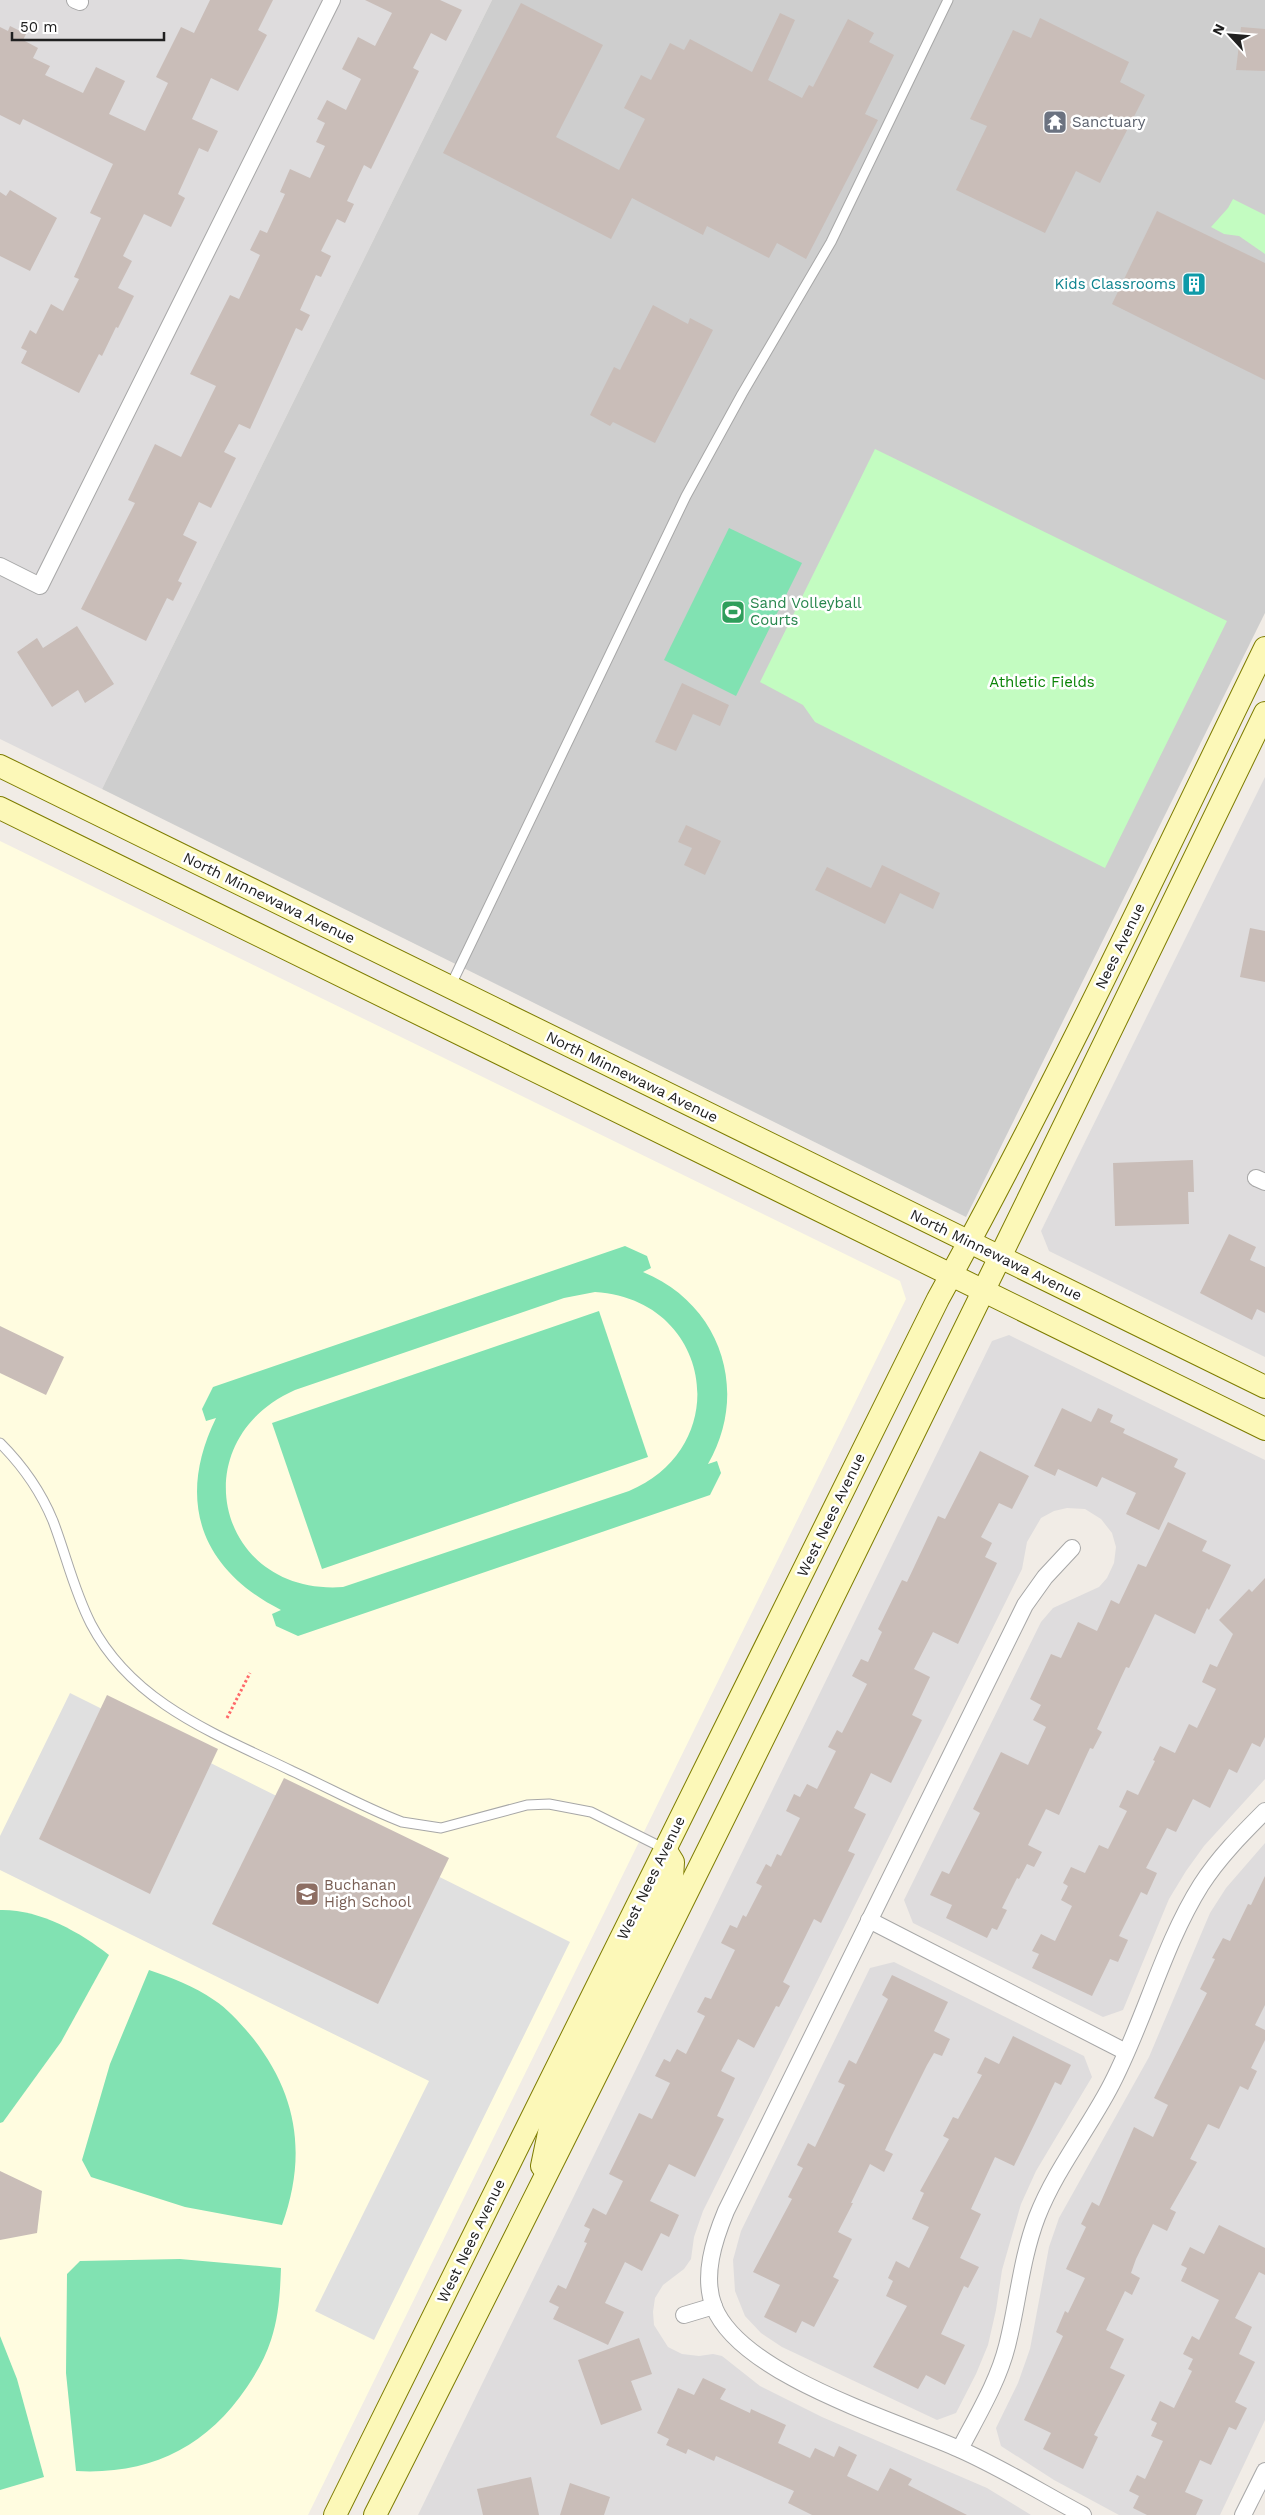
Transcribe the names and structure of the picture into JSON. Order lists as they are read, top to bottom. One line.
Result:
{"streets":{"main road":["North Minnewawa Avenue","Nees Avenue","West Nees Avenue"]},"crossings":[["North Minnewawa Avenue","Nees Avenue"],["North Minnewawa Avenue","West Nees Avenue"],["Nees Avenue","West Nees Avenue"]],"parks":["Athletic Fields"],"places":{"temple":["Sanctuary"],"building":["Kids Classrooms"],"sports":["Sand Volleyball Courts"],"school or university":["Buchanan High School"]},"scale_bar":"50 m","north":"top left"}
